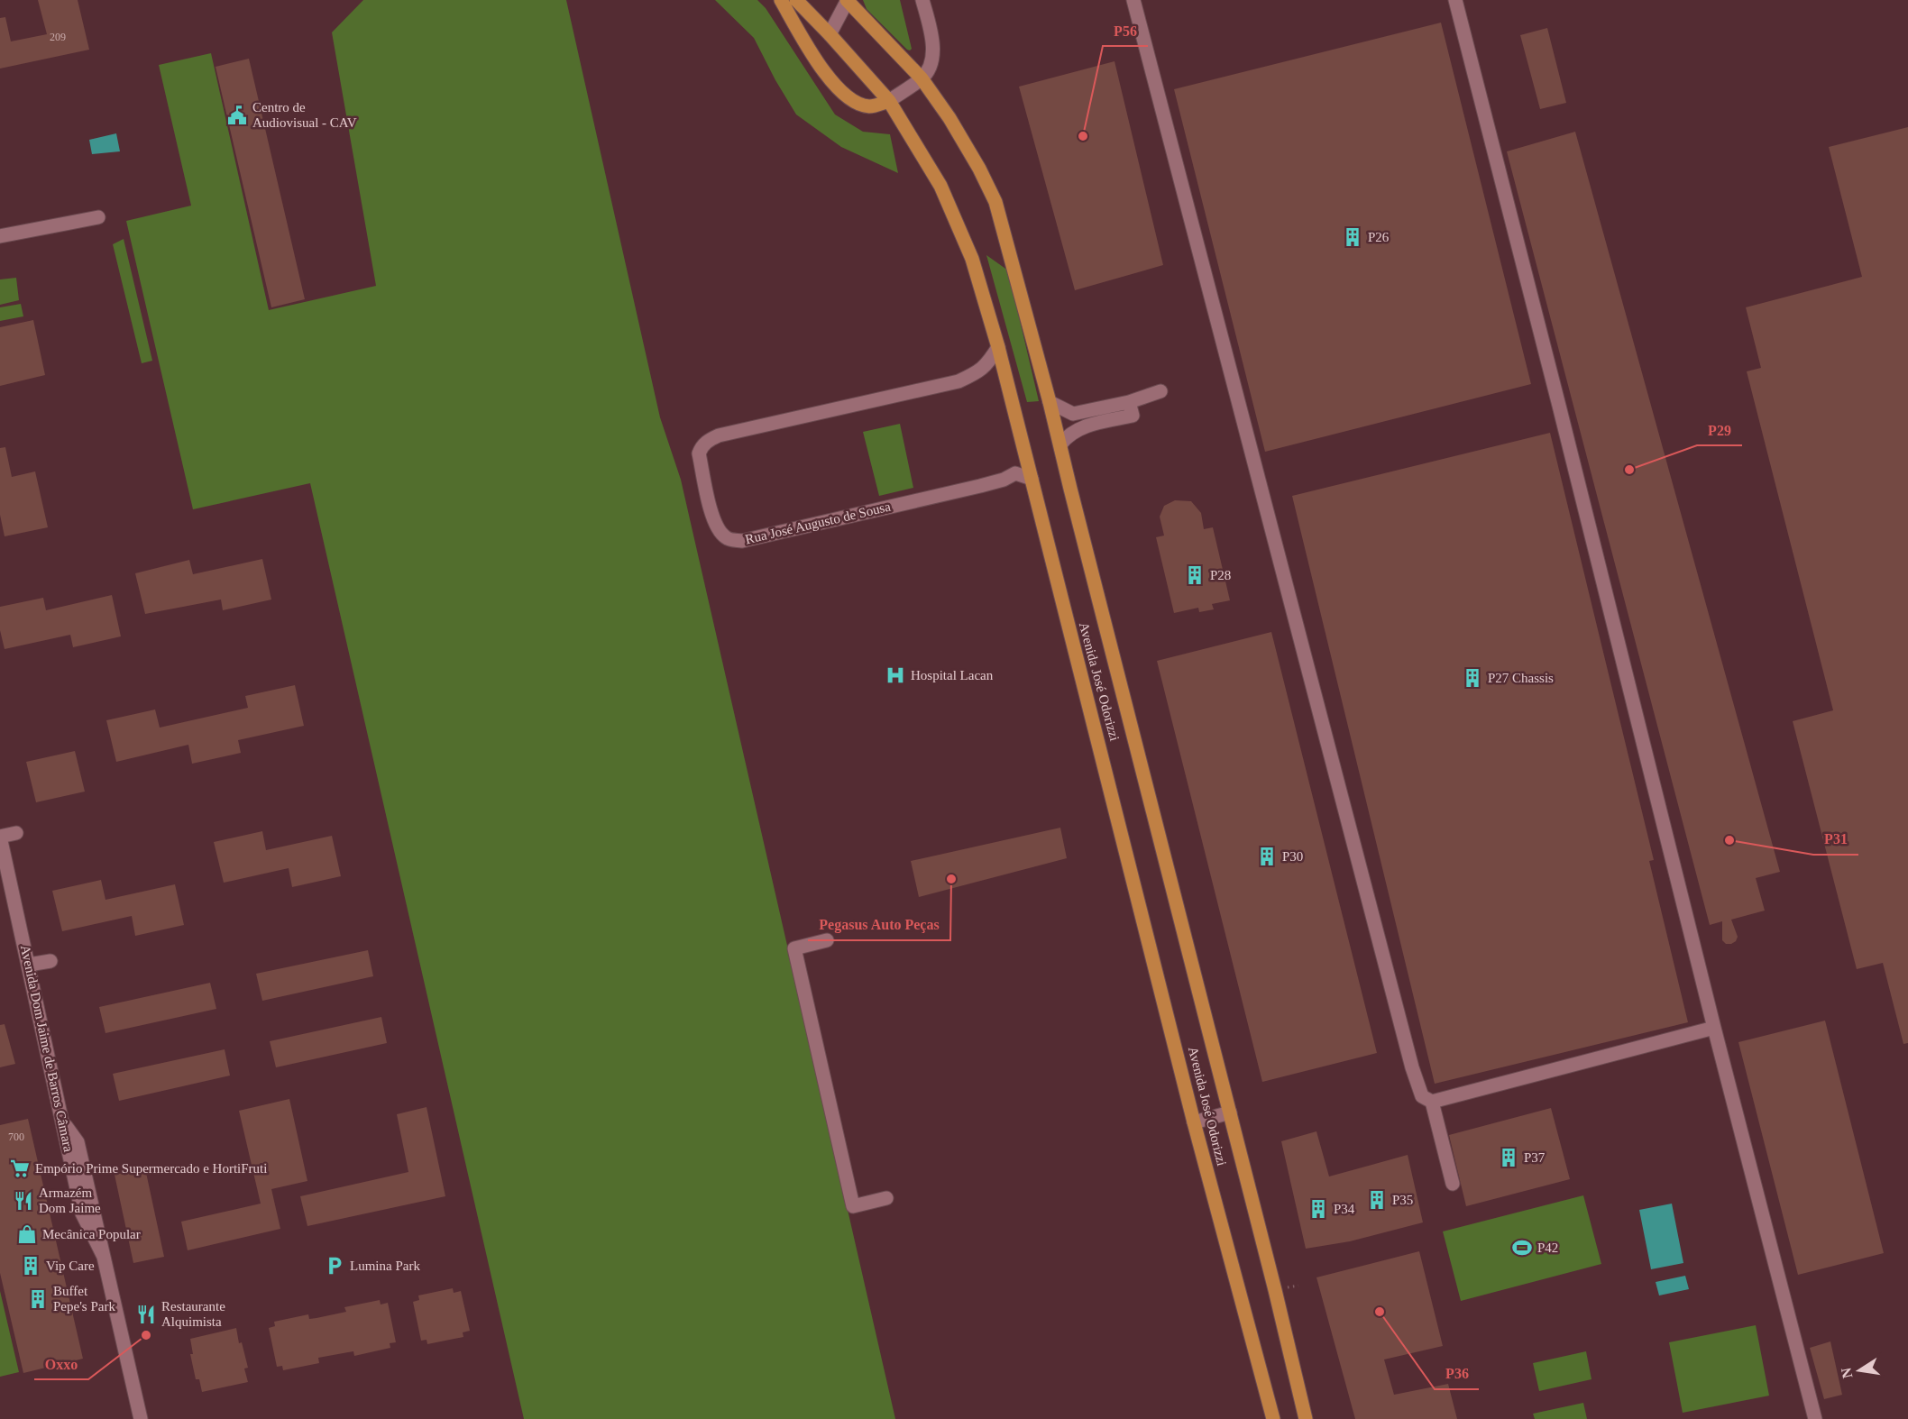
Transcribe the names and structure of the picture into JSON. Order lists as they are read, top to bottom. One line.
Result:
{"streets":{"main road":["Avenida José Odorizzi"],"street":["Rua José Augusto de Sousa","Avenida Dom Jaime de Barros Câmara"]},"crossings":[["Rua José Augusto de Sousa","Avenida José Odorizzi"]],"places":{"public building":["Centro de Audiovisual - CAV"],"other":["P56","P29","P31","Pegasus Auto Peças","P36","Oxxo"],"building":["P26","P28","P27 Chassis","P30","P37","P35","P34","Vip Care","Buffet Pepe's Park"],"hospital":["Hospital Lacan"],"supermarket":["Empório Prime Supermercado e HortiFruti"],"restaurant":["Armazém Dom Jaime","Restaurante Alquimista"],"shop":["Mecânica Popular"],"sports":["P42"],"parking":["Lumina Park"]},"house_numbers":["209","700"],"north":"left"}
